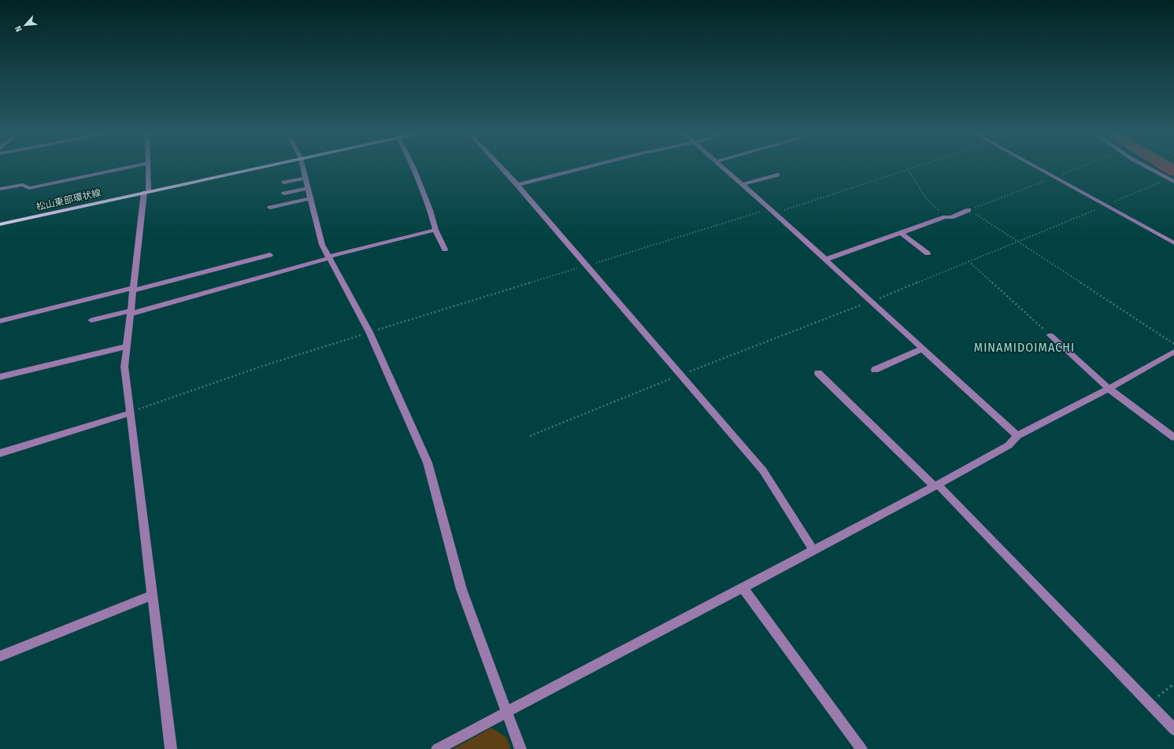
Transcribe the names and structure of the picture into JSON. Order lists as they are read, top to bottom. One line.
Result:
{"streets":{"main road":["松山東部環状線"]},"districts":["MINAMIDOIMACHI"],"north":"bottom left"}
